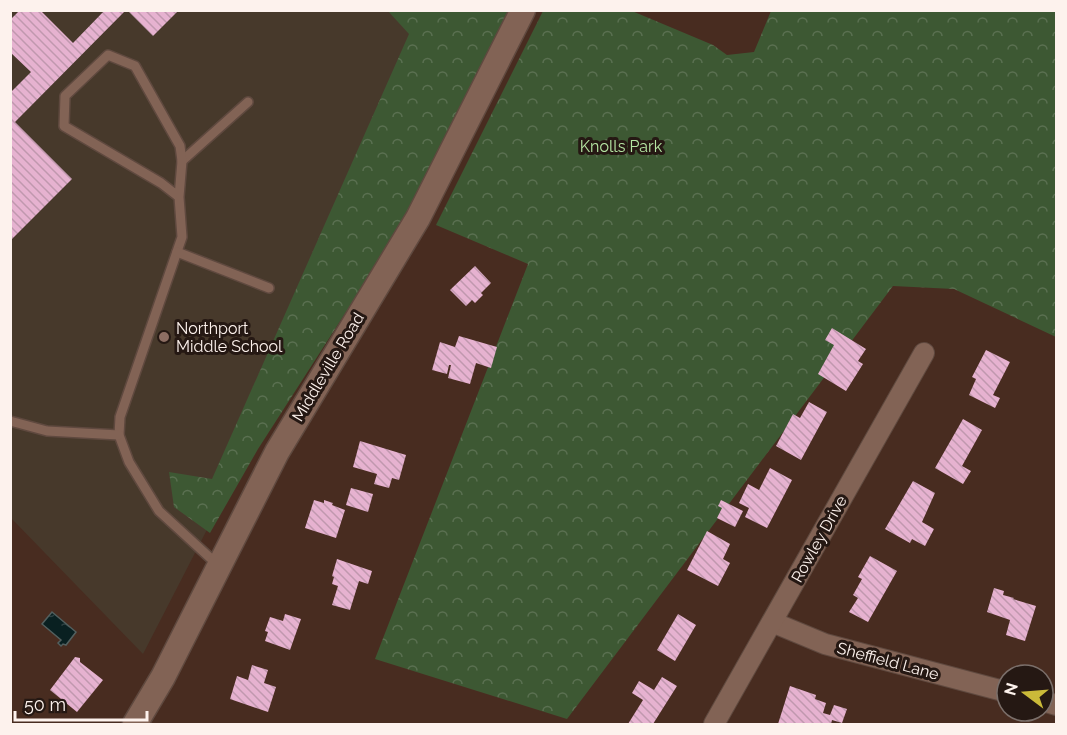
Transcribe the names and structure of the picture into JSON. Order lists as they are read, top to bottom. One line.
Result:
{"streets":{"street":["Middleville Road","Rowley Drive","Sheffield Lane"]},"crossings":[["Rowley Drive","Sheffield Lane"]],"parks":["Knolls Park"],"places":["Northport Middle School"],"scale_bar":"50 m","north":"left"}
